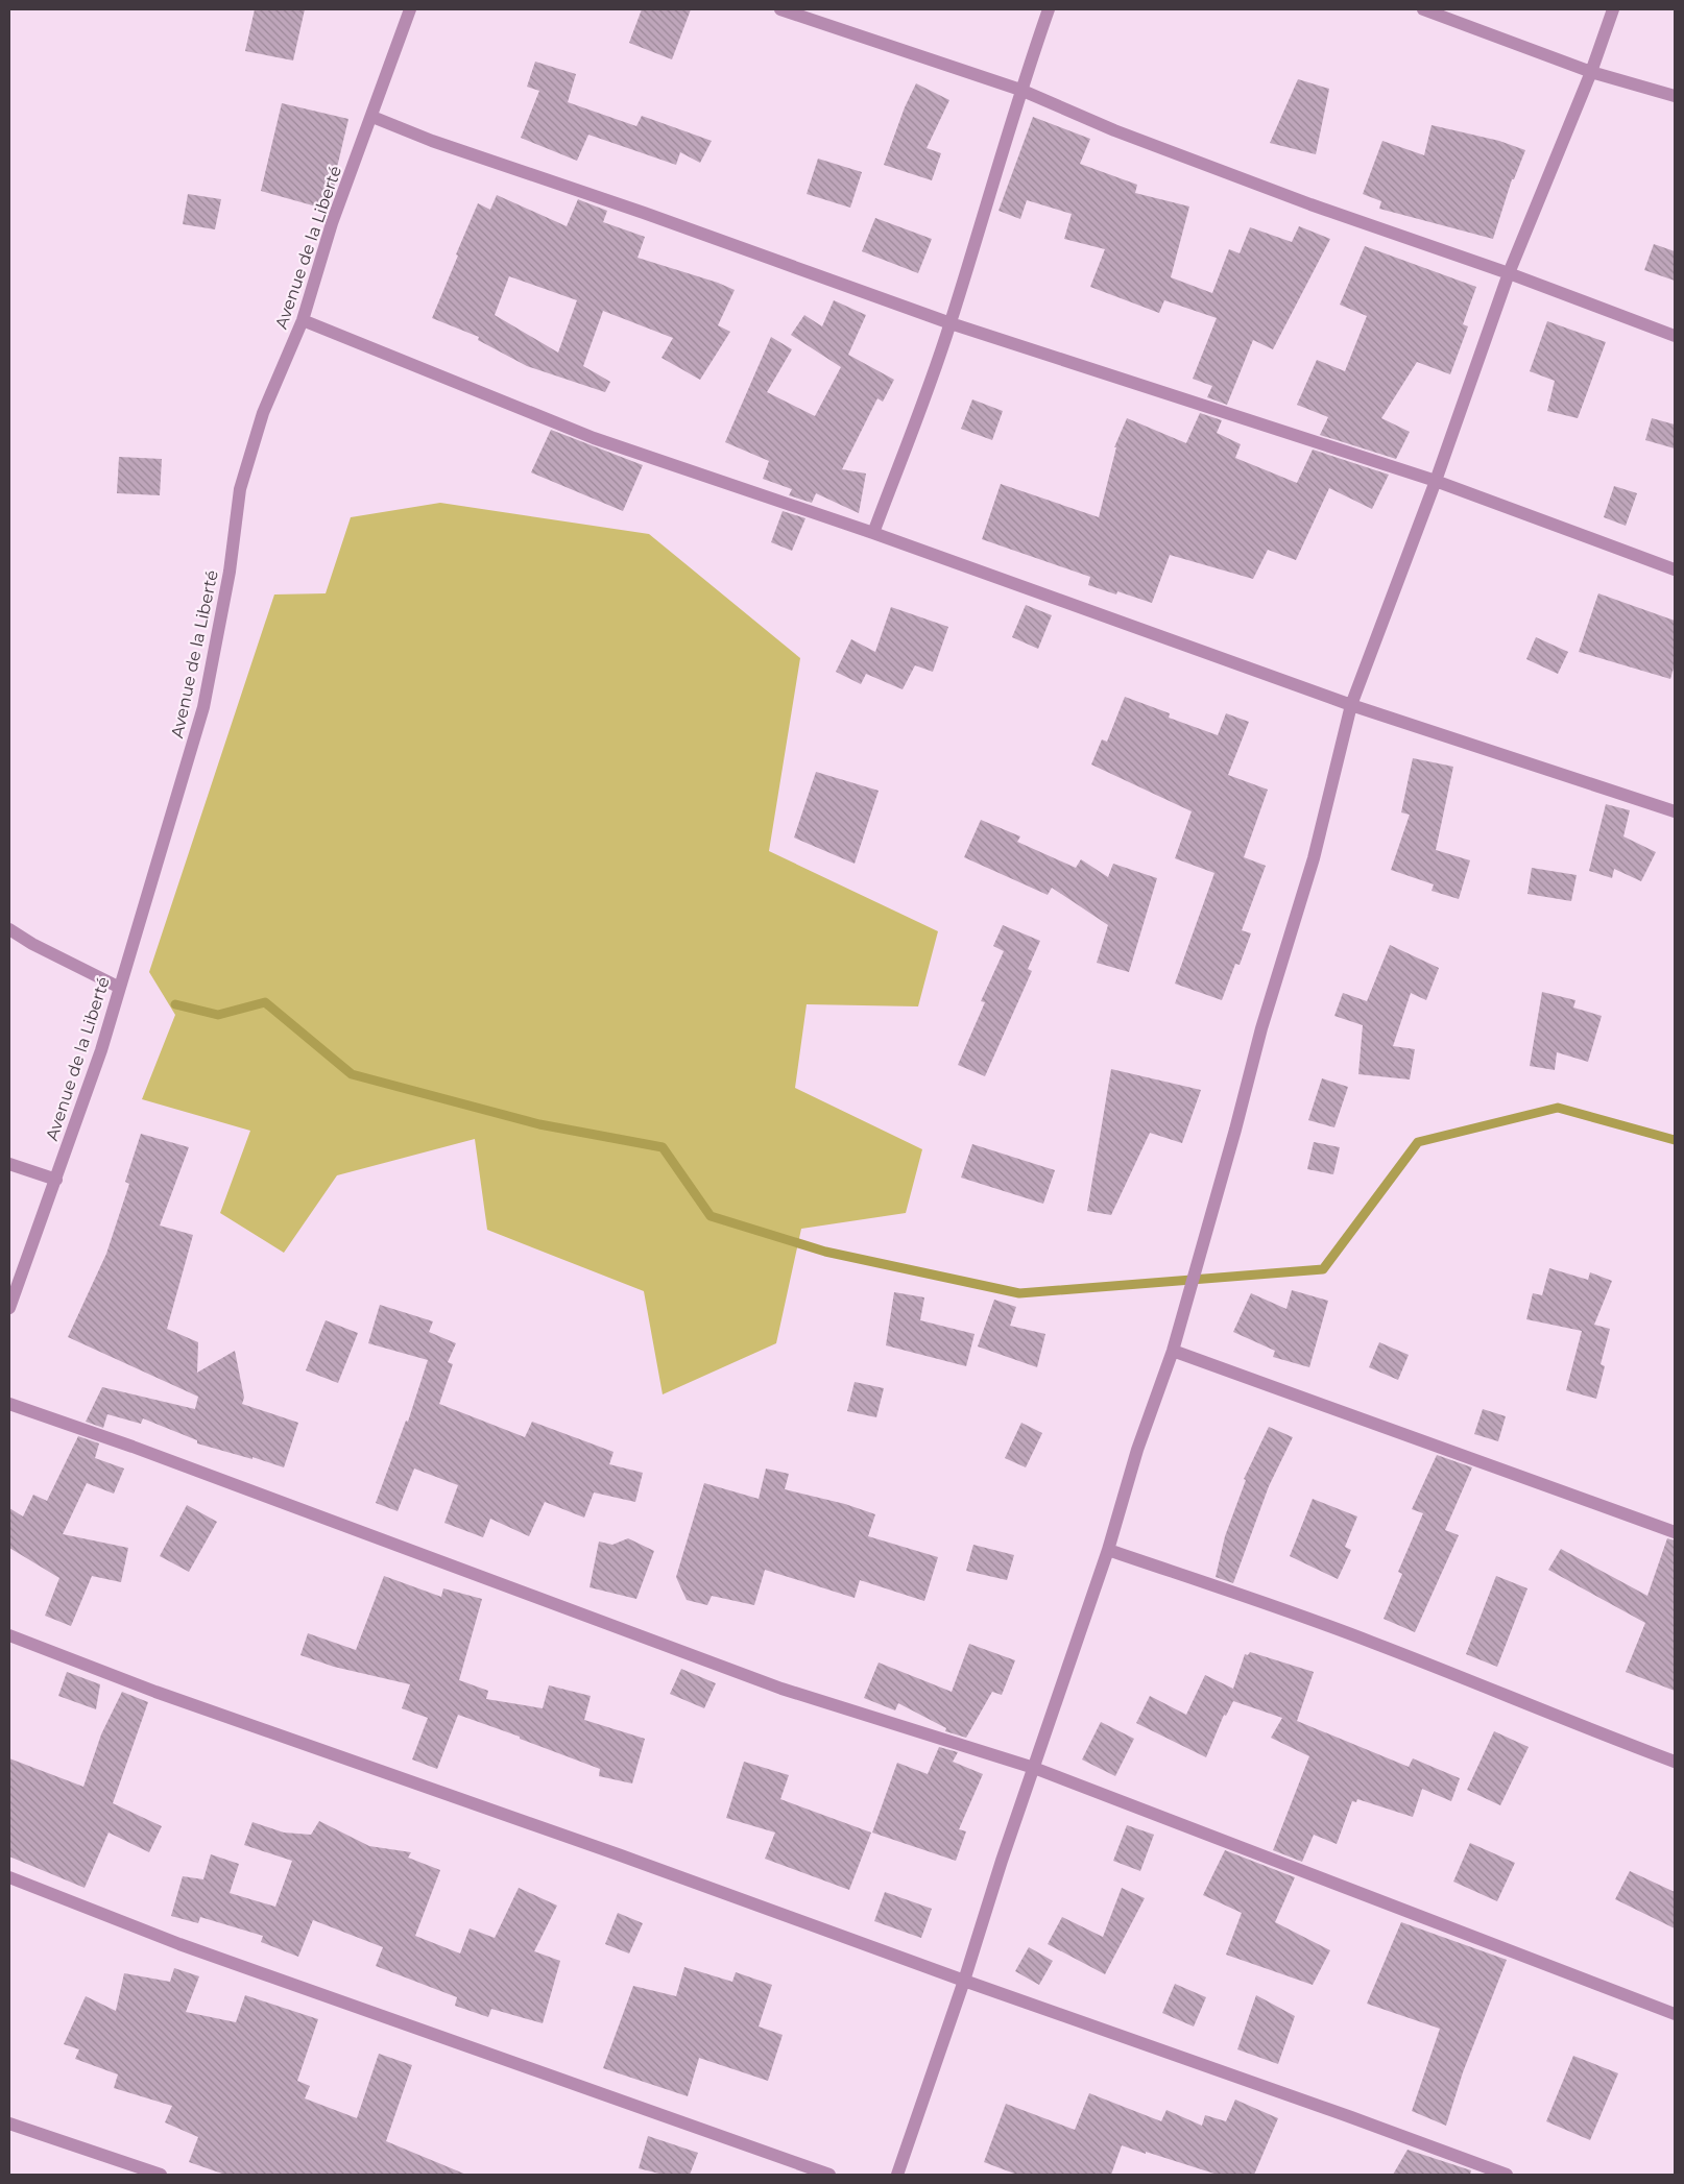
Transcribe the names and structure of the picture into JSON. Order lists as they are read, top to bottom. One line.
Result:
{"streets":{"street":["Avenue de la Liberté"]}}
